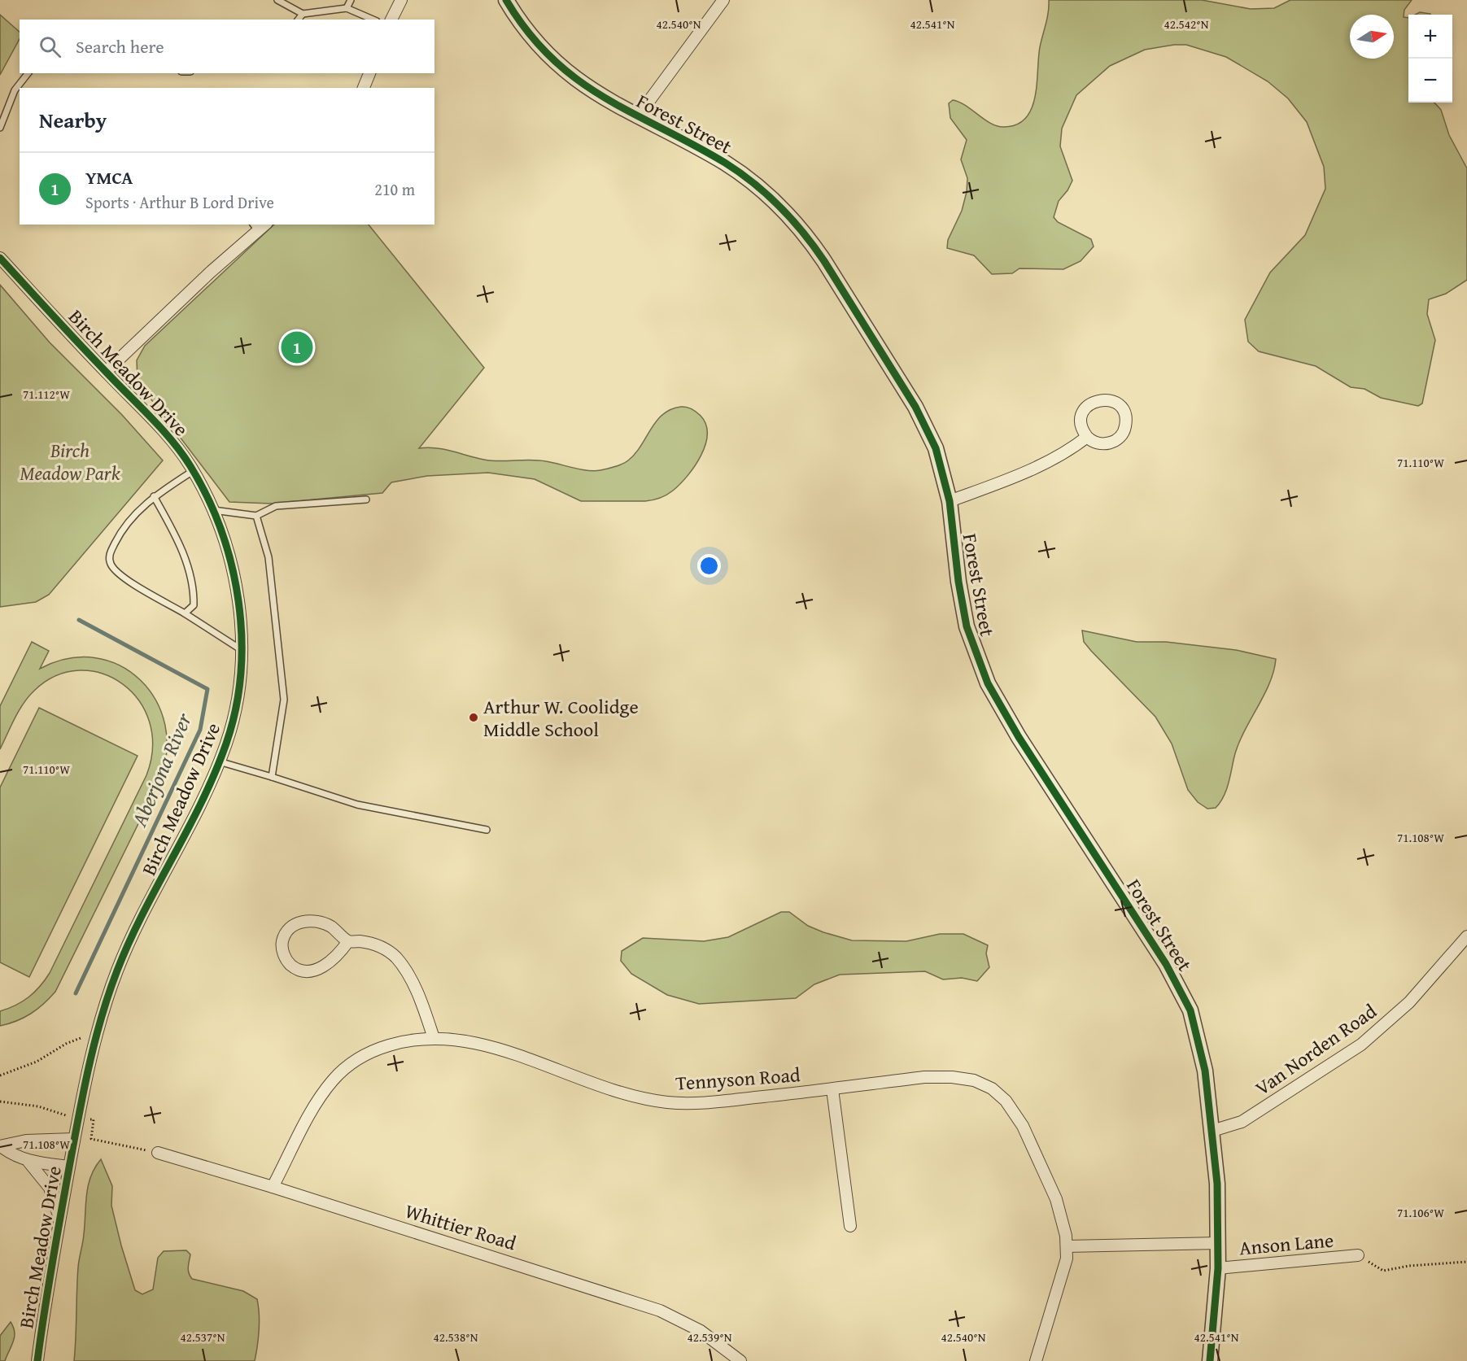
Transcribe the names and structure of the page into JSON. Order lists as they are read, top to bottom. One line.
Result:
{"streets":{"street":["Forest Street","Birch Meadow Drive","Van Norden Road","Tennyson Road","Whittier Road","Anson Lane"]},"crossings":[["Forest Street","Van Norden Road"],["Forest Street","Anson Lane"],["Tennyson Road","Whittier Road"]],"water":["Aberjona River"],"parks":["Birch Meadow Park"],"places":["Arthur W. Coolidge Middle School"],"north":"right","page":{"map_buttons":["+","−"],"search":"Search here","heading":"Nearby","list":[{"mark":"1","name":"YMCA","note":"Sports · Arthur B Lord Drive","value":"210 m"}],"pins":"1"},"coordinates":["42.540°N","42.541°N","42.542°N","71.112°W","71.110°W","71.108°W","71.106°W","42.537°N","42.538°N","42.539°N"]}
